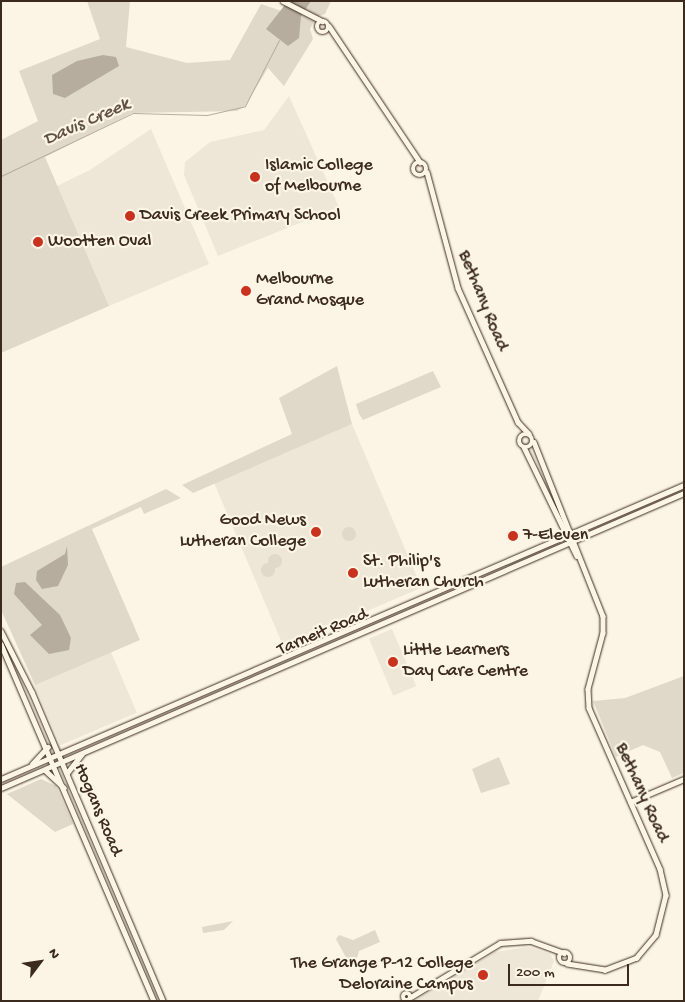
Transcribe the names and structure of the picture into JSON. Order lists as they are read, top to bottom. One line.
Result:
{"streets":{"street":["Bethany Road","Tarneit Road","Hogans Road"]},"crossings":[["Bethany Road","Tarneit Road"],["Tarneit Road","Hogans Road"]],"water":["Davis Creek"],"places":["Islamic College of Melbourne","Davis Creek Primary School","Wootten Oval","Melbourne Grand Mosque","Good News Lutheran College","7-Eleven","St. Philip's Lutheran Church","Little Learners Day Care Centre","The Grange P-12 College Deloraine Campus"],"scale_bar":"200 m","north":"top right"}
